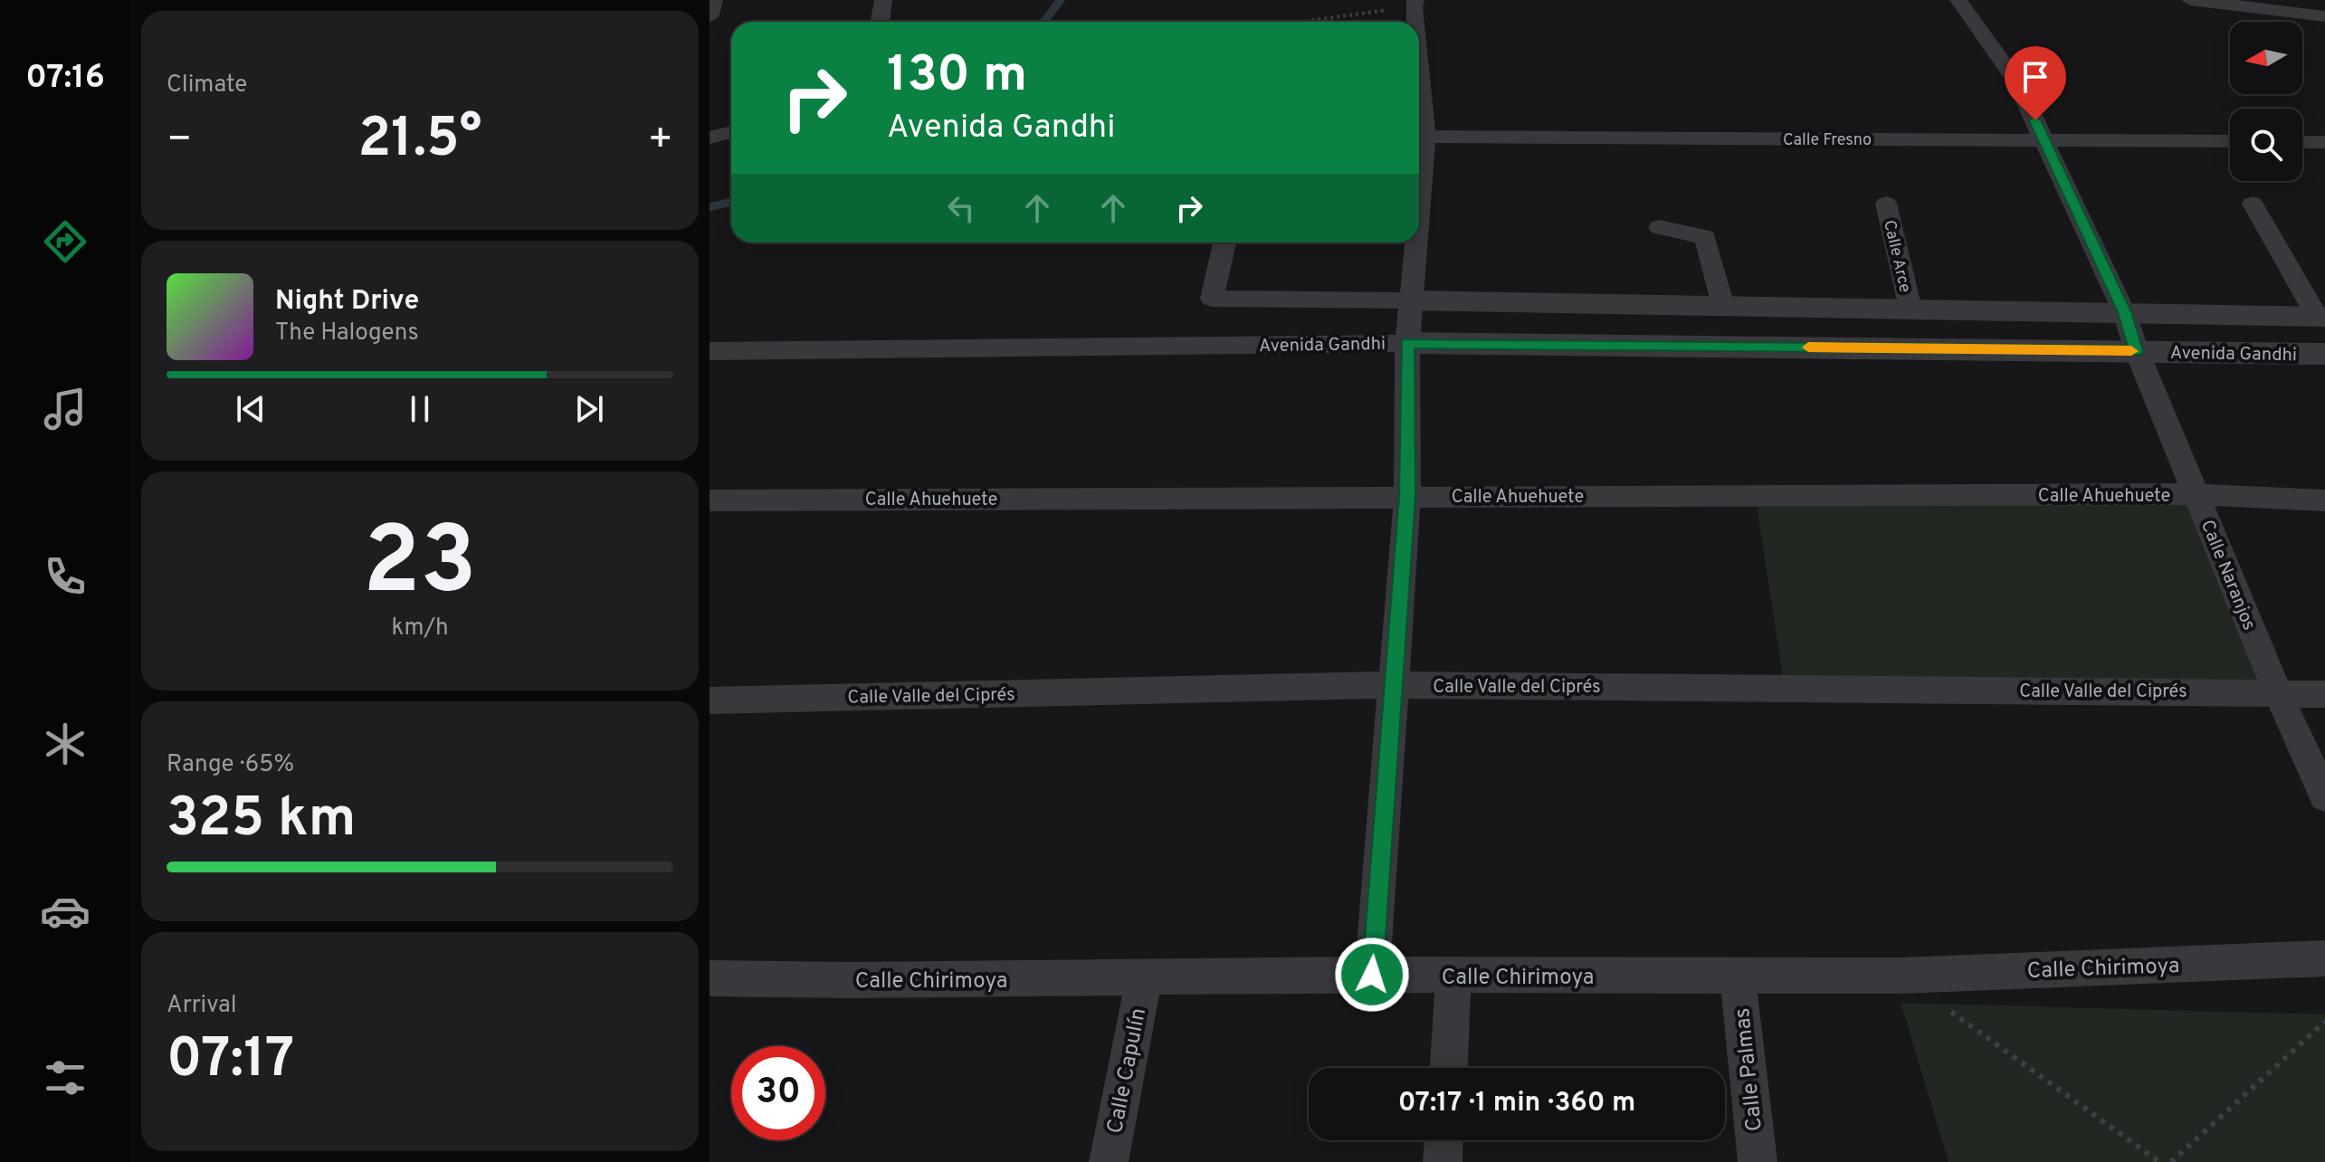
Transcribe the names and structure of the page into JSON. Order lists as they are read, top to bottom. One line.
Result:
{"streets":{"street":["Calle Fresno","Calle Arce","Avenida Gandhi","Calle Ahuehuete","Calle Naranjos","Calle Valle del Ciprés","Calle Chirimoya","Calle Palmas","Calle Capulín"]},"crossings":[["Calle Fresno","Calle Naranjos"],["Calle Arce","Avenida Gandhi"],["Avenida Gandhi","Calle Naranjos"],["Calle Ahuehuete","Calle Naranjos"],["Calle Naranjos","Calle Valle del Ciprés"],["Calle Chirimoya","Calle Palmas"],["Calle Chirimoya","Calle Capulín"]],"north":"left","page":{"tabs":"07:16","tile":["Climate",["23","km/h"],["Range · 65%","325 km"],["Arrival","07:17"]],"turn":["130 m","Avenida Gandhi"],"heat":["−","21.5°","+"],"song":["Night Drive","The Halogens"],"limit":"30","trip":"07:17 · 1 min · 360 m"}}
